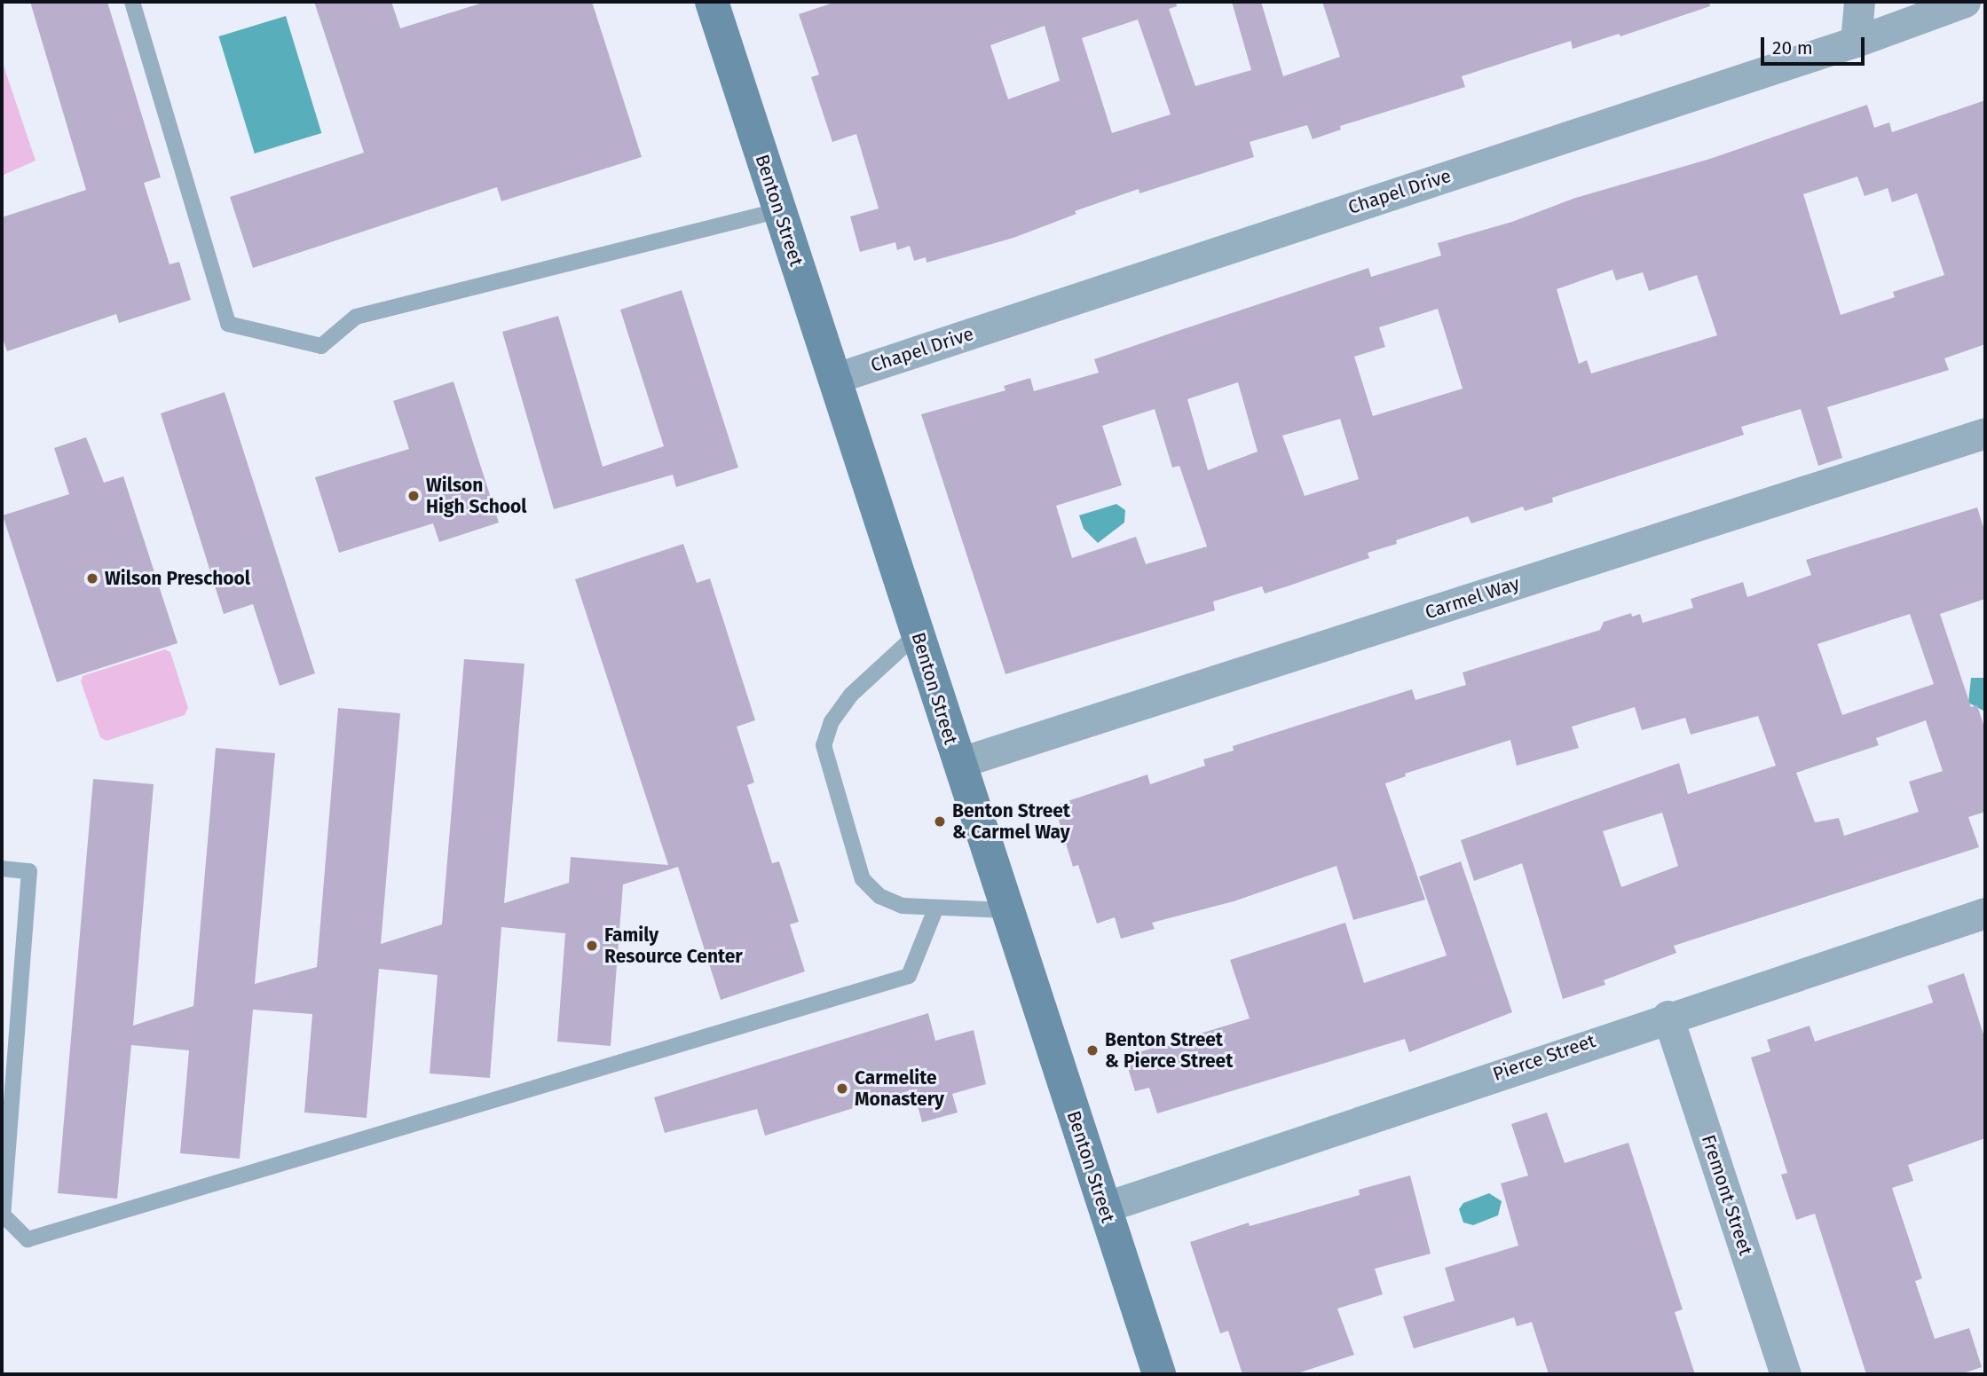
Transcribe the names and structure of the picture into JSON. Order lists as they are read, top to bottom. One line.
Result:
{"streets":{"main road":["Benton Street"],"street":["Chapel Drive","Carmel Way","Pierce Street","Fremont Street"]},"crossings":[["Chapel Drive","Benton Street"],["Benton Street","Carmel Way"],["Benton Street","Pierce Street"],["Pierce Street","Fremont Street"]],"places":["Wilson High School","Wilson Preschool","Benton Street & Carmel Way","Family Resource Center","Benton Street & Pierce Street","Carmelite Monastery"],"scale_bar":"20 m"}
